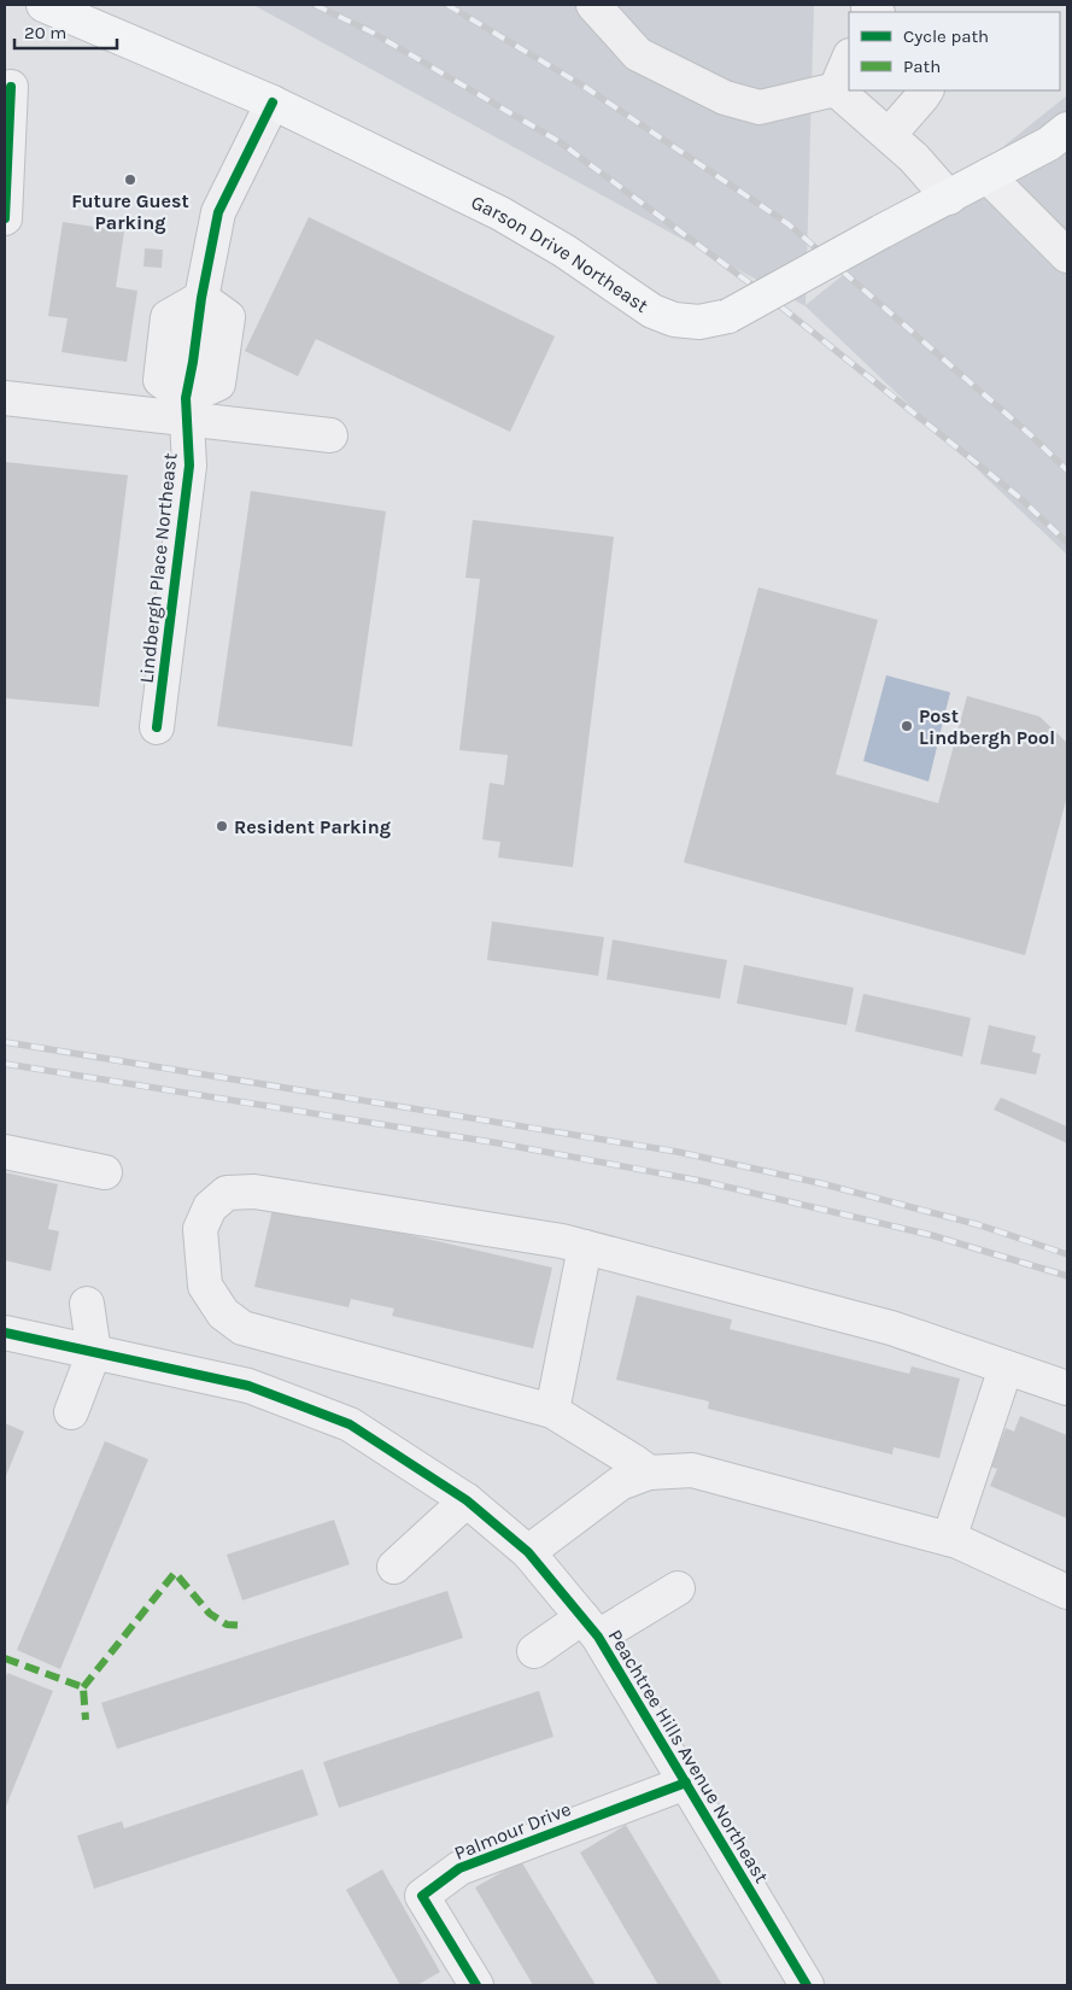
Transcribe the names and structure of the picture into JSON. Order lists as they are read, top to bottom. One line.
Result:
{"streets":{"main road":["Garson Drive Northeast"],"street":["Lindbergh Place Northeast","Peachtree Hills Avenue Northeast","Palmour Drive"]},"crossings":[["Peachtree Hills Avenue Northeast","Palmour Drive"]],"places":["Future Guest Parking","Post Lindbergh Pool","Resident Parking"],"legend":["Cycle path","Path"],"scale_bar":"20 m"}
